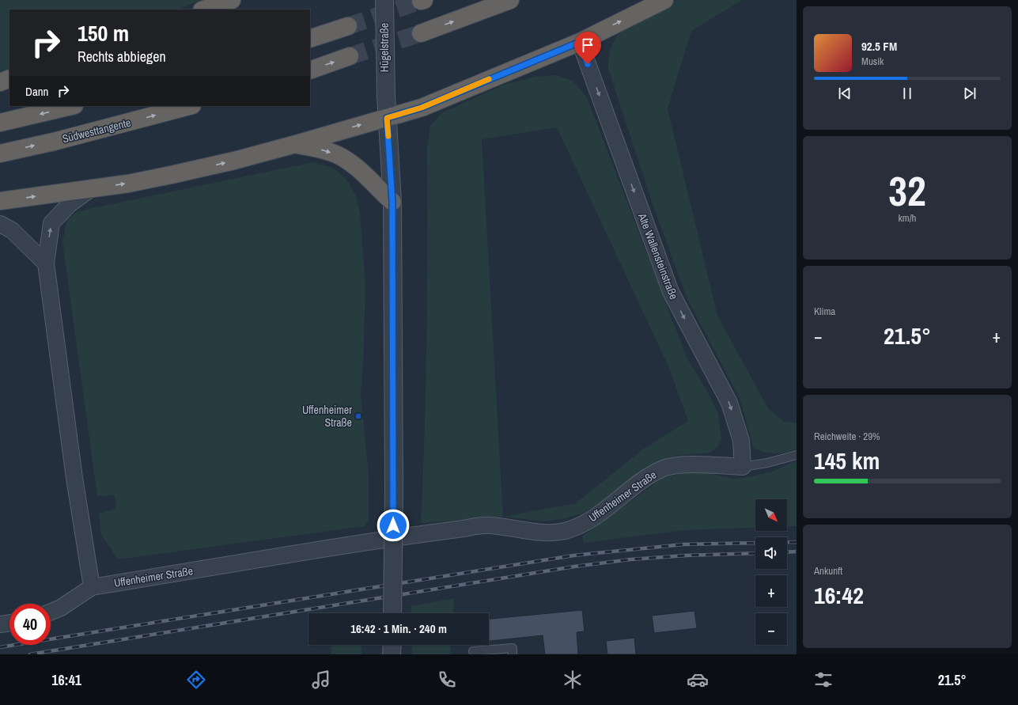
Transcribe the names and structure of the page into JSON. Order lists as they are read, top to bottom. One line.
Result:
{"streets":{"highway":["Südwesttangente"],"street":["Hügelstraße","Alte Wallensteinstraße","Uffenheimer Straße"]},"crossings":[["Alte Wallensteinstraße","Uffenheimer Straße"]],"one_way":["Alte Wallensteinstraße"],"places":{"transit":["Uffenheimer Straße"]},"north":"bottom right","page":{"turn":["150 m","Rechts abbiegen"],"song":["92.5 FM","Musik"],"then":"Dann","tile":[["32","km/h"],"Klima",["Reichweite · 29%","145 km"],["Ankunft","16:42"]],"heat":["−","21.5°","+"],"map_buttons":["+","−"],"limit":"40","trip":"16:42 · 1 Min. · 240 m","tabs":["16:41","21.5°"]}}
